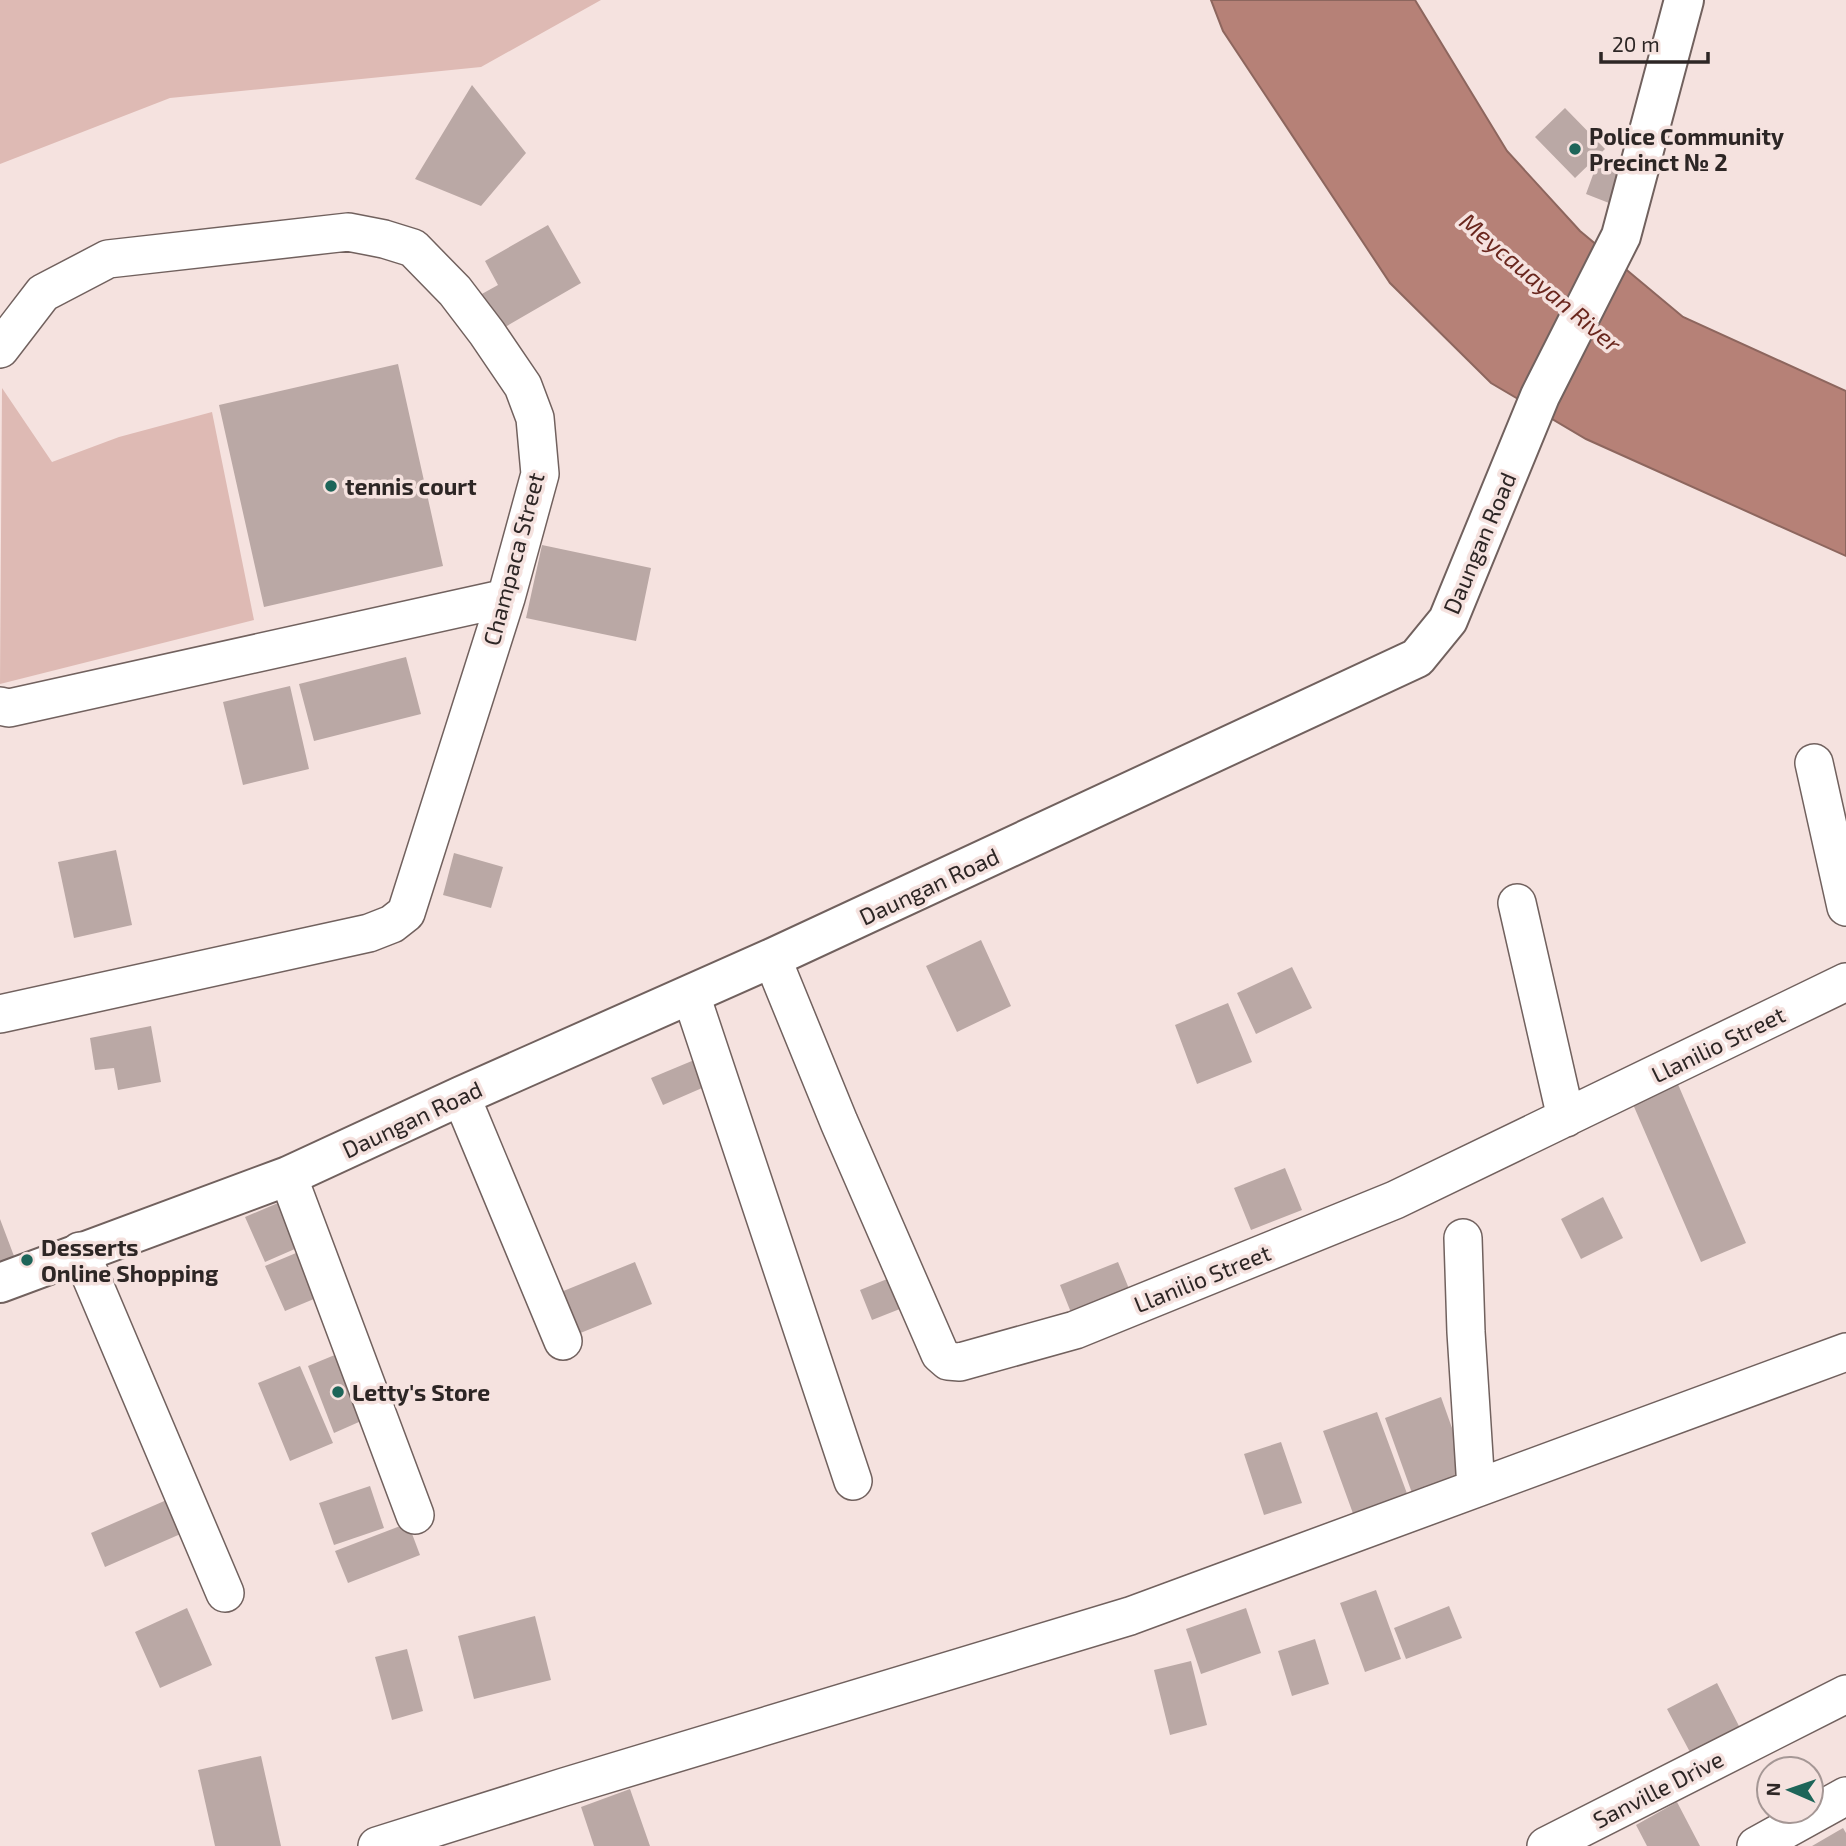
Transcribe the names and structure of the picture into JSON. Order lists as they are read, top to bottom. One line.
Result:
{"streets":{"street":["Daungan Road","Champaca Street","Llanilio Street","Sanville Drive"]},"crossings":[["Daungan Road","Llanilio Street"]],"water":["Meycauayan River"],"places":["Police Community Precinct № 2","tennis court","Desserts Online Shopping","Letty's Store"],"scale_bar":"20 m","north":"left"}
